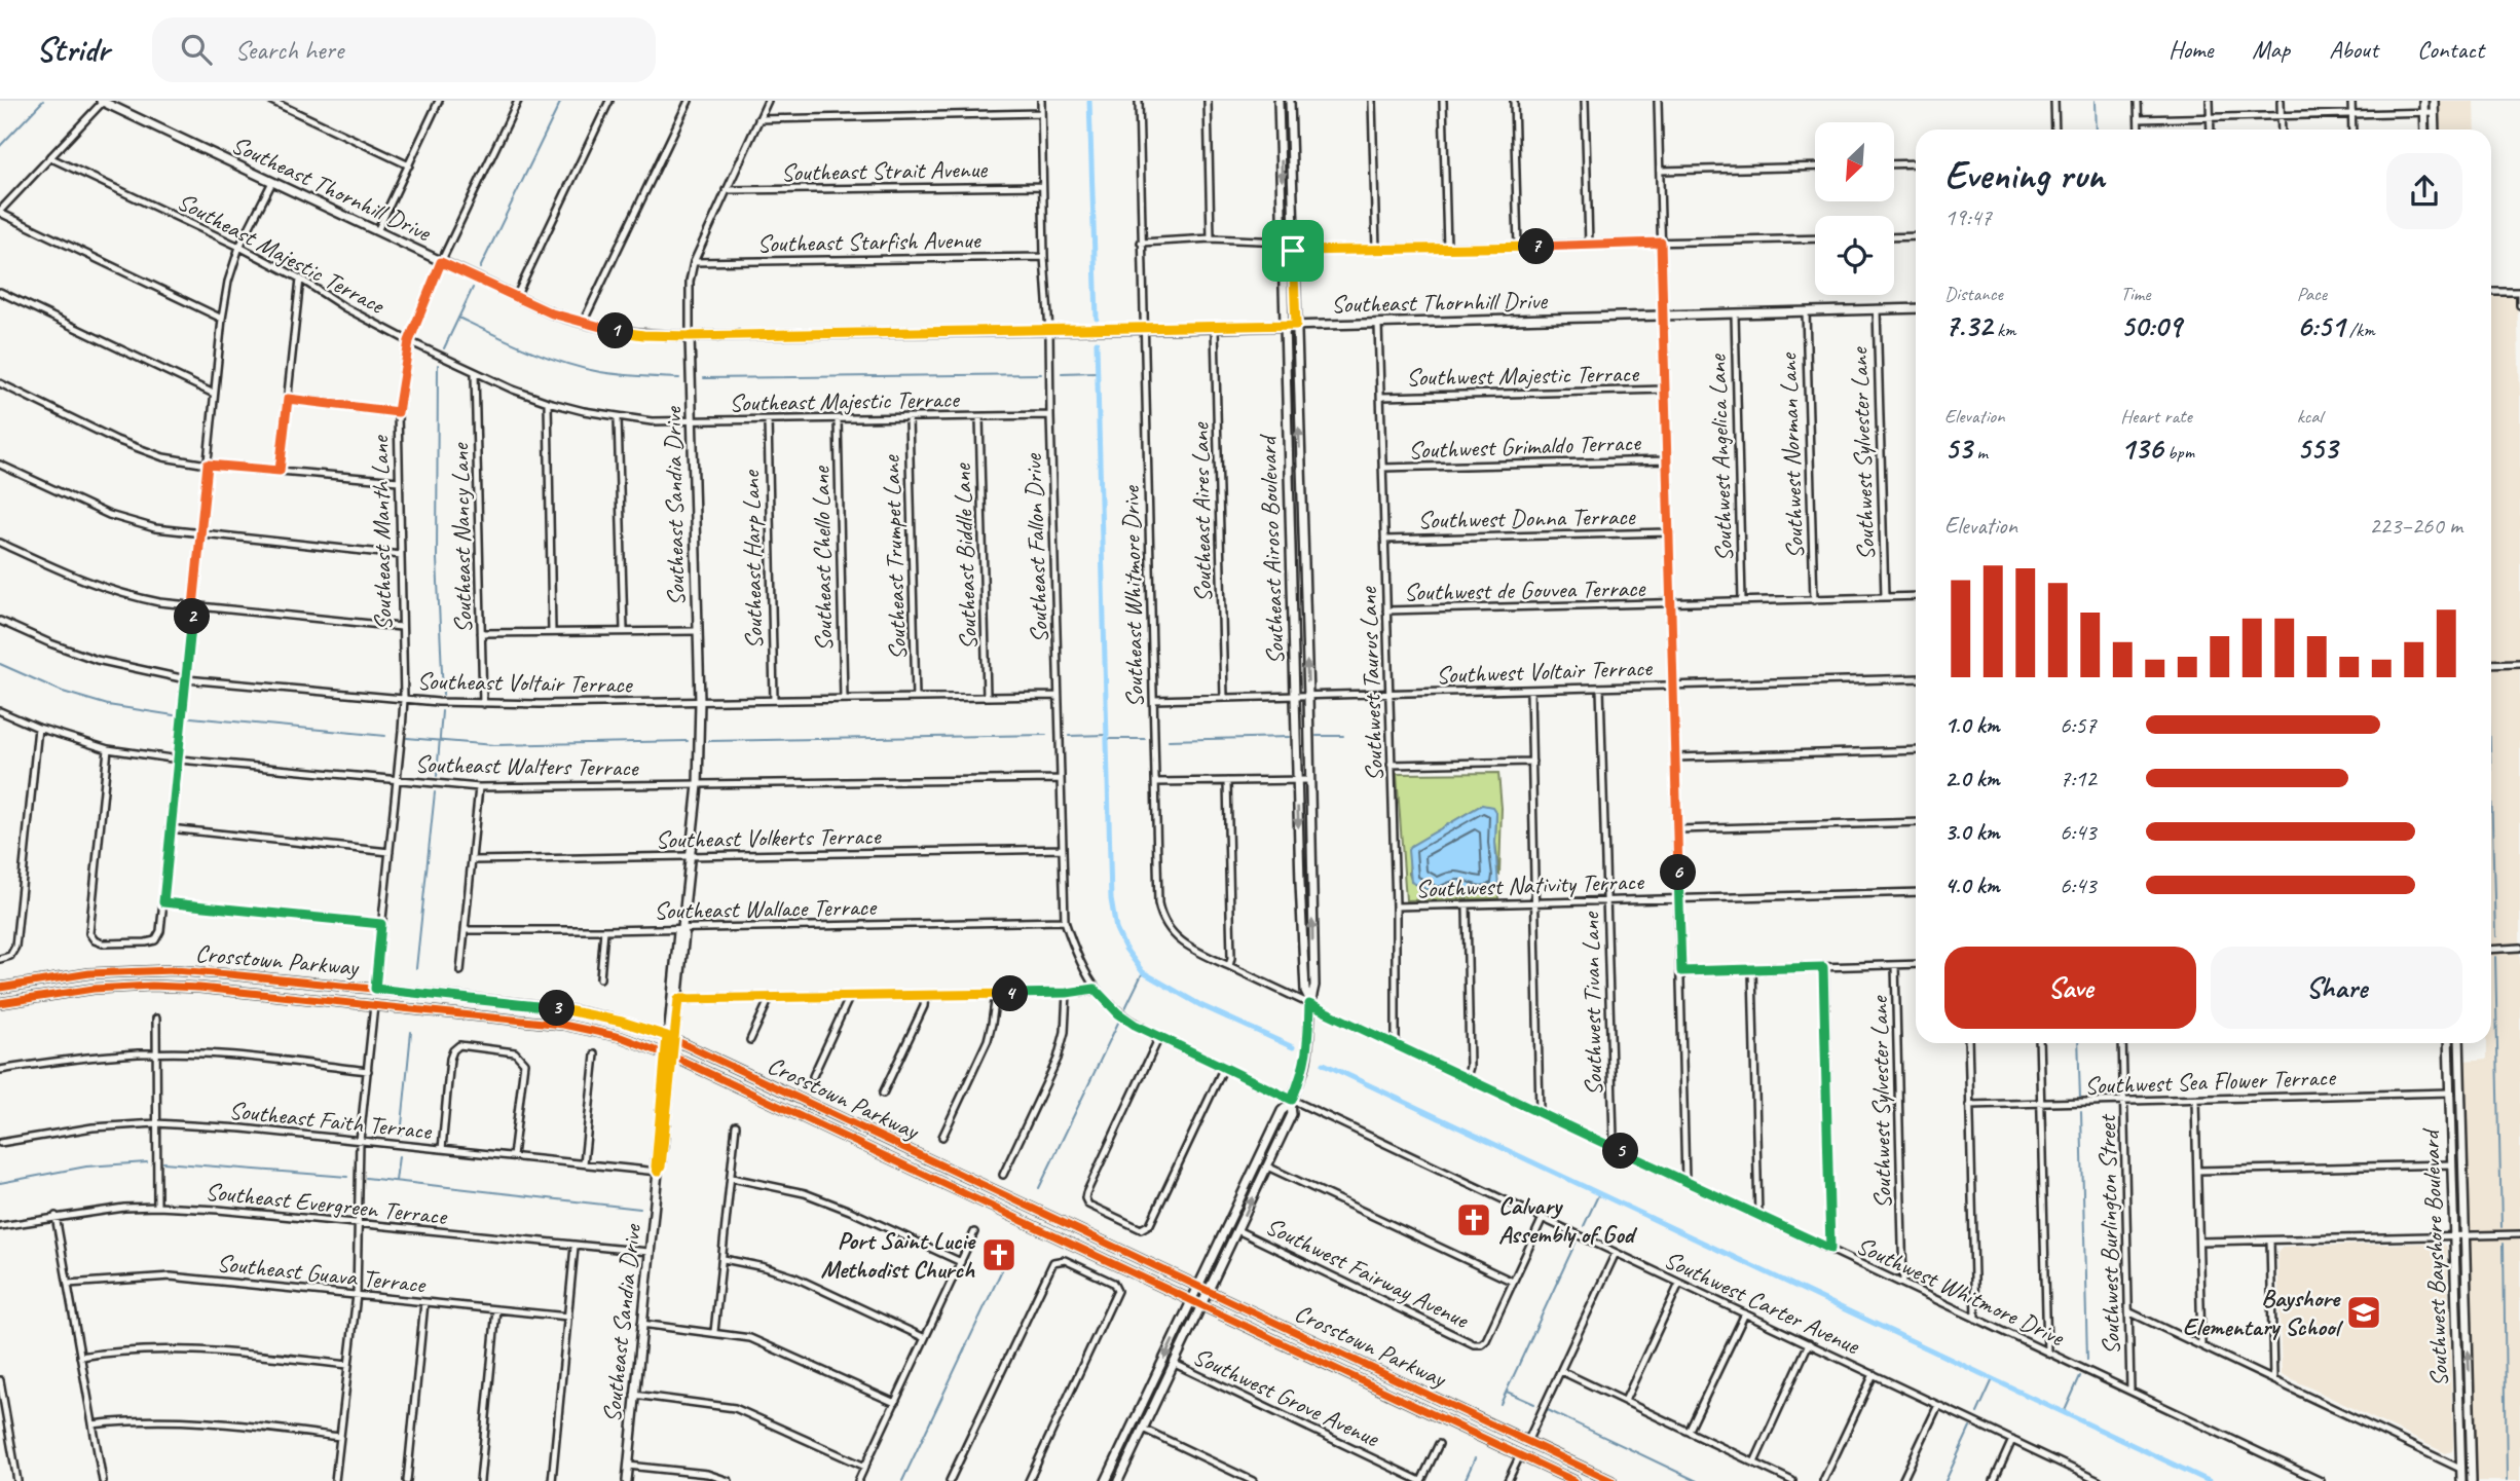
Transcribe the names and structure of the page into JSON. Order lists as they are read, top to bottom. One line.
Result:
{"streets":{"main road":["Southeast Thornhill Drive","Southeast Sandia Drive","Southeast Airoso Boulevard","Crosstown Parkway","Southwest Bayshore Boulevard"],"street":["Southeast Strait Avenue","Southeast Starfish Avenue","Southeast Majestic Terrace","Southwest Majestic Terrace","Southwest Grimaldo Terrace","Southwest Sylvester Lane","Southwest Norman Lane","Southwest Angelica Lane","Southeast Aires Lane","Southwest Donna Terrace","Southeast Manth Lane","Southeast Nancy Lane","Southeast Fallon Drive","Southeast Biddle Lane","Southeast Trumpet Lane","Southeast Chello Lane","Southeast Harp Lane","Southwest de Gouvea Terrace","Southeast Whitmore Drive","Southwest Voltair Terrace","Southeast Voltair Terrace","Southwest Taurus Lane","Southeast Walters Terrace","Southeast Volkerts Terrace","Southwest Nativity Terrace","Southeast Wallace Terrace","Southwest Tivan Lane","Southwest Sea Flower Terrace","Southeast Faith Terrace","Southeast Evergreen Terrace","Southwest Burlington Street","Southwest Fairway Avenue","Southeast Guava Terrace","Southwest Whitmore Drive","Southwest Carter Avenue","Southwest Grove Avenue"]},"crossings":[["Southeast Strait Avenue","Southeast Sandia Drive"],["Southeast Strait Avenue","Southeast Fallon Drive"],["Southeast Thornhill Drive","Southwest Sylvester Lane"],["Southeast Thornhill Drive","Southwest Norman Lane"],["Southeast Thornhill Drive","Southwest Angelica Lane"],["Southeast Thornhill Drive","Southeast Sandia Drive"],["Southeast Thornhill Drive","Southeast Aires Lane"],["Southeast Thornhill Drive","Southeast Manth Lane"],["Southeast Thornhill Drive","Southeast Fallon Drive"],["Southeast Thornhill Drive","Southeast Airoso Boulevard"],["Southeast Thornhill Drive","Southeast Whitmore Drive"],["Southeast Thornhill Drive","Southwest Taurus Lane"],["Southeast Starfish Avenue","Southeast Sandia Drive"],["Southeast Starfish Avenue","Southeast Fallon Drive"],["Southeast Majestic Terrace","Southeast Sandia Drive"],["Southeast Majestic Terrace","Southeast Manth Lane"],["Southeast Majestic Terrace","Southeast Nancy Lane"],["Southeast Majestic Terrace","Southeast Fallon Drive"],["Southeast Majestic Terrace","Southeast Biddle Lane"],["Southeast Majestic Terrace","Southeast Trumpet Lane"],["Southeast Majestic Terrace","Southeast Chello Lane"],["Southeast Majestic Terrace","Southeast Harp Lane"],["Southwest Majestic Terrace","Southwest Taurus Lane"],["Southwest Grimaldo Terrace","Southwest Taurus Lane"],["Southwest Sylvester Lane","Southwest de Gouvea Terrace"],["Southwest Sylvester Lane","Southwest Whitmore Drive"],["Southwest Norman Lane","Southwest de Gouvea Terrace"],["Southwest Angelica Lane","Southwest de Gouvea Terrace"],["Southeast Sandia Drive","Southeast Voltair Terrace"],["Southeast Sandia Drive","Southeast Walters Terrace"],["Southeast Sandia Drive","Southeast Volkerts Terrace"],["Southeast Sandia Drive","Southeast Wallace Terrace"],["Southeast Sandia Drive","Crosstown Parkway"],["Southeast Sandia Drive","Southeast Faith Terrace"],["Southeast Sandia Drive","Southeast Evergreen Terrace"],["Southwest Donna Terrace","Southwest Taurus Lane"],["Southeast Manth Lane","Southeast Voltair Terrace"],["Southeast Manth Lane","Southeast Walters Terrace"],["Southeast Manth Lane","Crosstown Parkway"],["Southeast Nancy Lane","Southeast Voltair Terrace"],["Southeast Fallon Drive","Southeast Voltair Terrace"],["Southeast Fallon Drive","Southeast Walters Terrace"],["Southeast Fallon Drive","Southeast Volkerts Terrace"],["Southeast Fallon Drive","Southeast Wallace Terrace"],["Southeast Fallon Drive","Southwest Carter Avenue"],["Southeast Airoso Boulevard","Southeast Whitmore Drive"],["Southeast Airoso Boulevard","Southwest Voltair Terrace"],["Southeast Airoso Boulevard","Crosstown Parkway"],["Southeast Airoso Boulevard","Southwest Fairway Avenue"],["Southeast Airoso Boulevard","Southwest Whitmore Drive"],["Southeast Airoso Boulevard","Southwest Carter Avenue"],["Southeast Airoso Boulevard","Southwest Grove Avenue"],["Southeast Biddle Lane","Southeast Voltair Terrace"],["Southeast Trumpet Lane","Southeast Voltair Terrace"],["Southeast Chello Lane","Southeast Voltair Terrace"],["Southeast Harp Lane","Southeast Voltair Terrace"],["Southwest de Gouvea Terrace","Southwest Taurus Lane"],["Southeast Whitmore Drive","Southwest Whitmore Drive"],["Southwest Voltair Terrace","Southwest Taurus Lane"],["Southwest Voltair Terrace","Southwest Tivan Lane"],["Southwest Taurus Lane","Southwest Nativity Terrace"],["Southwest Taurus Lane","Southwest Whitmore Drive"],["Southwest Nativity Terrace","Southwest Tivan Lane"],["Southwest Tivan Lane","Southwest Whitmore Drive"],["Southwest Sea Flower Terrace","Southwest Burlington Street"],["Southwest Sea Flower Terrace","Southwest Bayshore Boulevard"],["Southwest Burlington Street","Southwest Whitmore Drive"]],"places":{"church":["Calvary Assembly of God","Port Saint Lucie Methodist Church"],"school or university":["Bayshore Elementary School"]},"north":"bottom left","page":{"header":"Stridr","search":"Search here","nav":["Home","Map","About","Contact"],"heading":["Evening run","19:47"],"pins":["7","1","2","6","4","3","5"],"stats":[["Distance","7.32 km"],["Time","50:09"],["Pace","6:51 /km"],["Elevation","53 m"],["Heart rate","136 bpm"],["kcal","553"]],"chart":["Elevation","223–260 m"],"list":[{"name":"1.0 km","note":"6:57"},{"name":"2.0 km","note":"7:12"},{"name":"3.0 km","note":"6:43"},{"name":"4.0 km","note":"6:43"}],"buttons":["Save","Share"]}}
